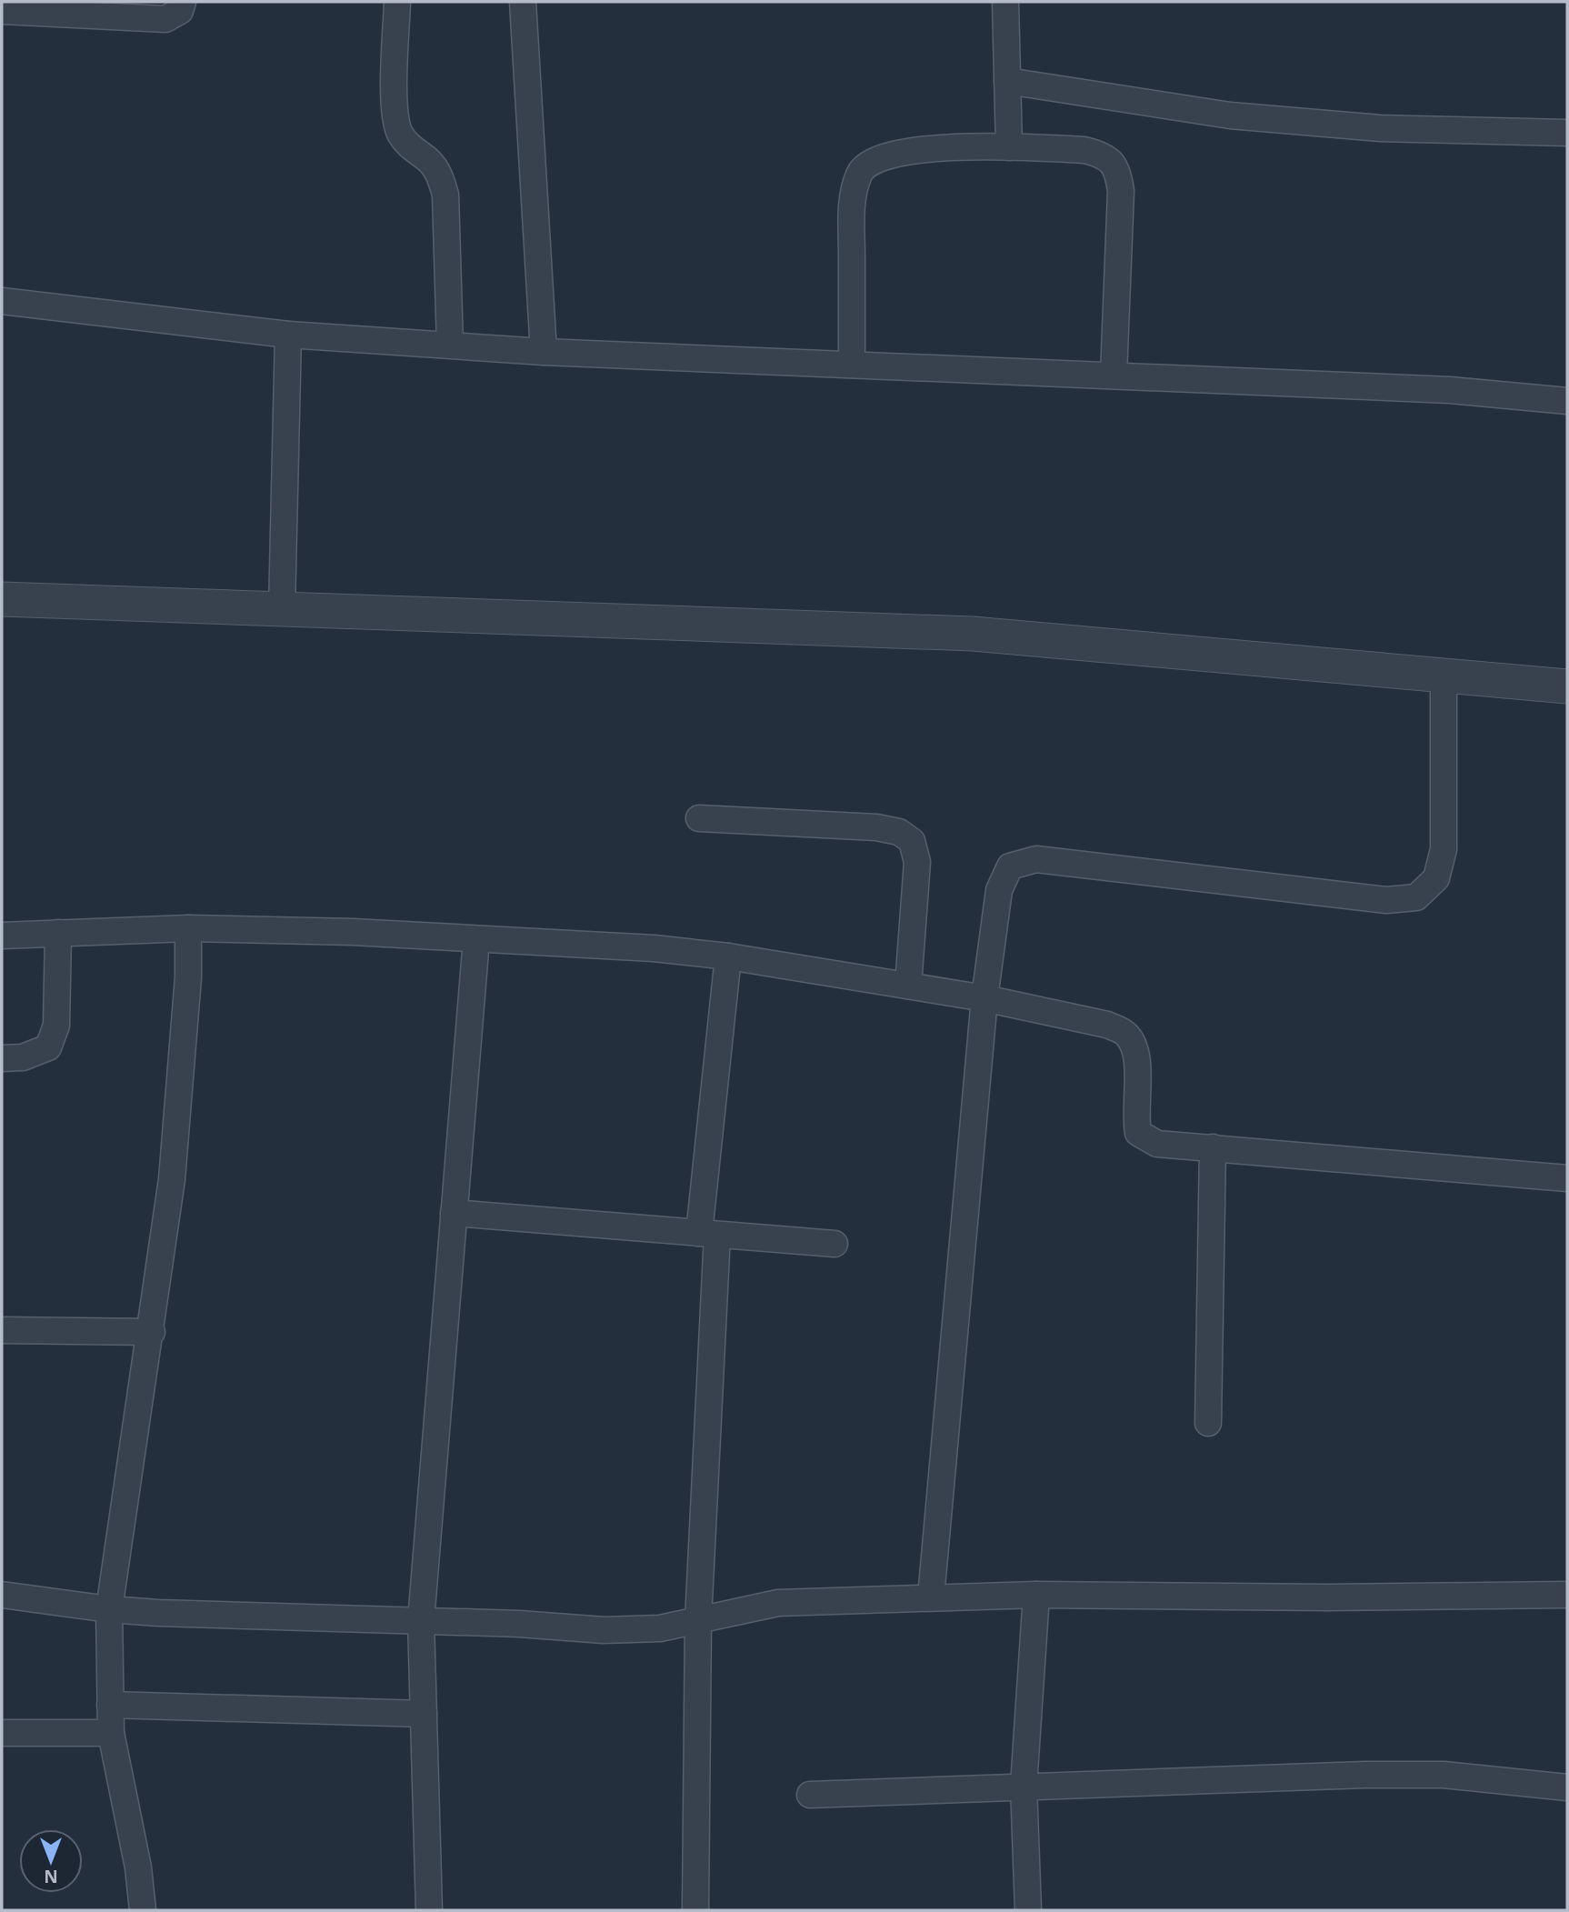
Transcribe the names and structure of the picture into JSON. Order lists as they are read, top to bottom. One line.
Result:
{"north":"bottom"}
